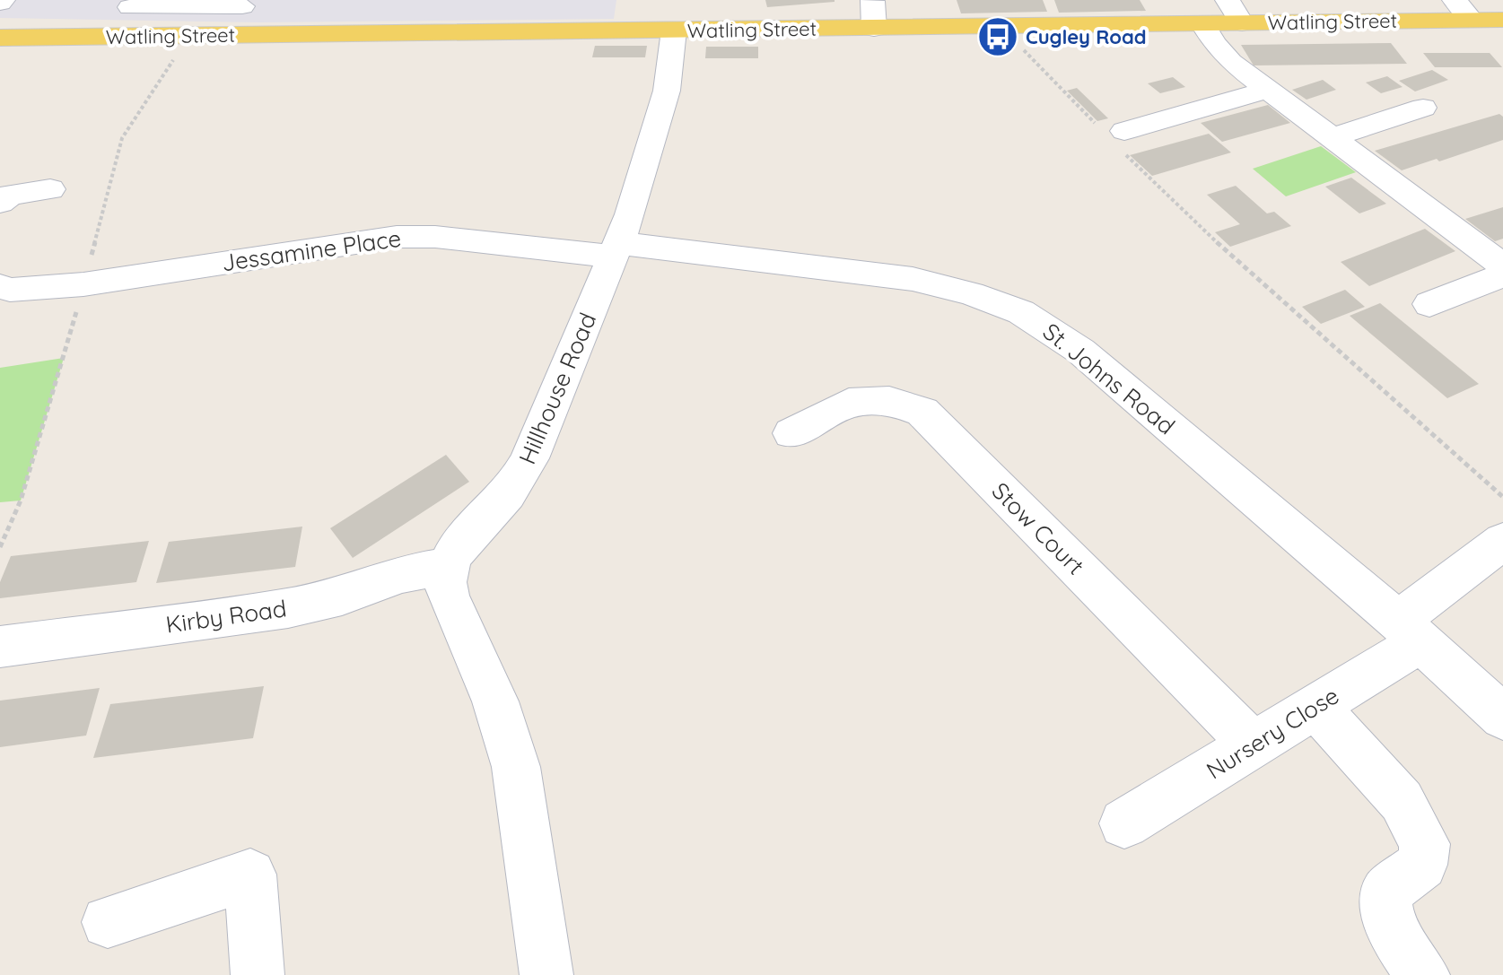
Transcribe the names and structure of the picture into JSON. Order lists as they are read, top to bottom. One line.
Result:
{"streets":{"main road":["Watling Street"],"street":["Jessamine Place","St. Johns Road","Hillhouse Road","Stow Court","Kirby Road","Nursery Close"]},"crossings":[["Watling Street","Hillhouse Road"],["Jessamine Place","St. Johns Road"],["Jessamine Place","Hillhouse Road"],["St. Johns Road","Hillhouse Road"],["St. Johns Road","Nursery Close"],["Hillhouse Road","Kirby Road"],["Stow Court","Nursery Close"]],"places":{"bus stop":["Cugley Road"]}}
